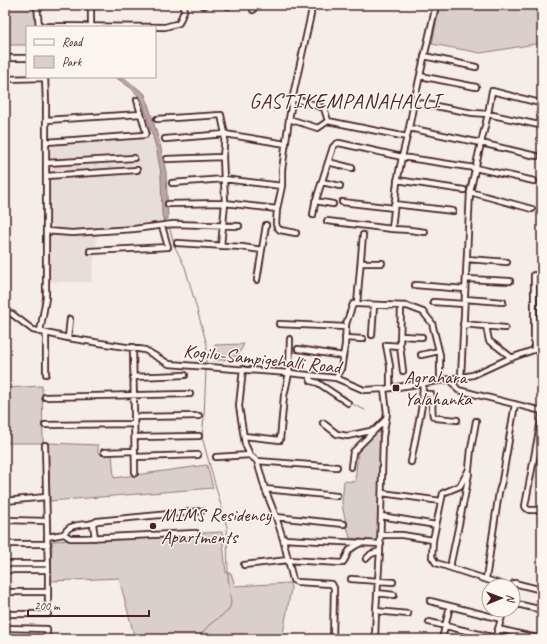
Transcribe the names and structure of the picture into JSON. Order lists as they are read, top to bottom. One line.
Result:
{"streets":{"street":["Kogilu-Sampigehalli Road"]},"districts":["GASTIKEMPANAHALLI"],"places":{"transit":["Agrahara Yalahanka"],"other":["MIMS Residency Apartments"]},"legend":["Road","Park"],"scale_bar":"200 m","north":"right"}
